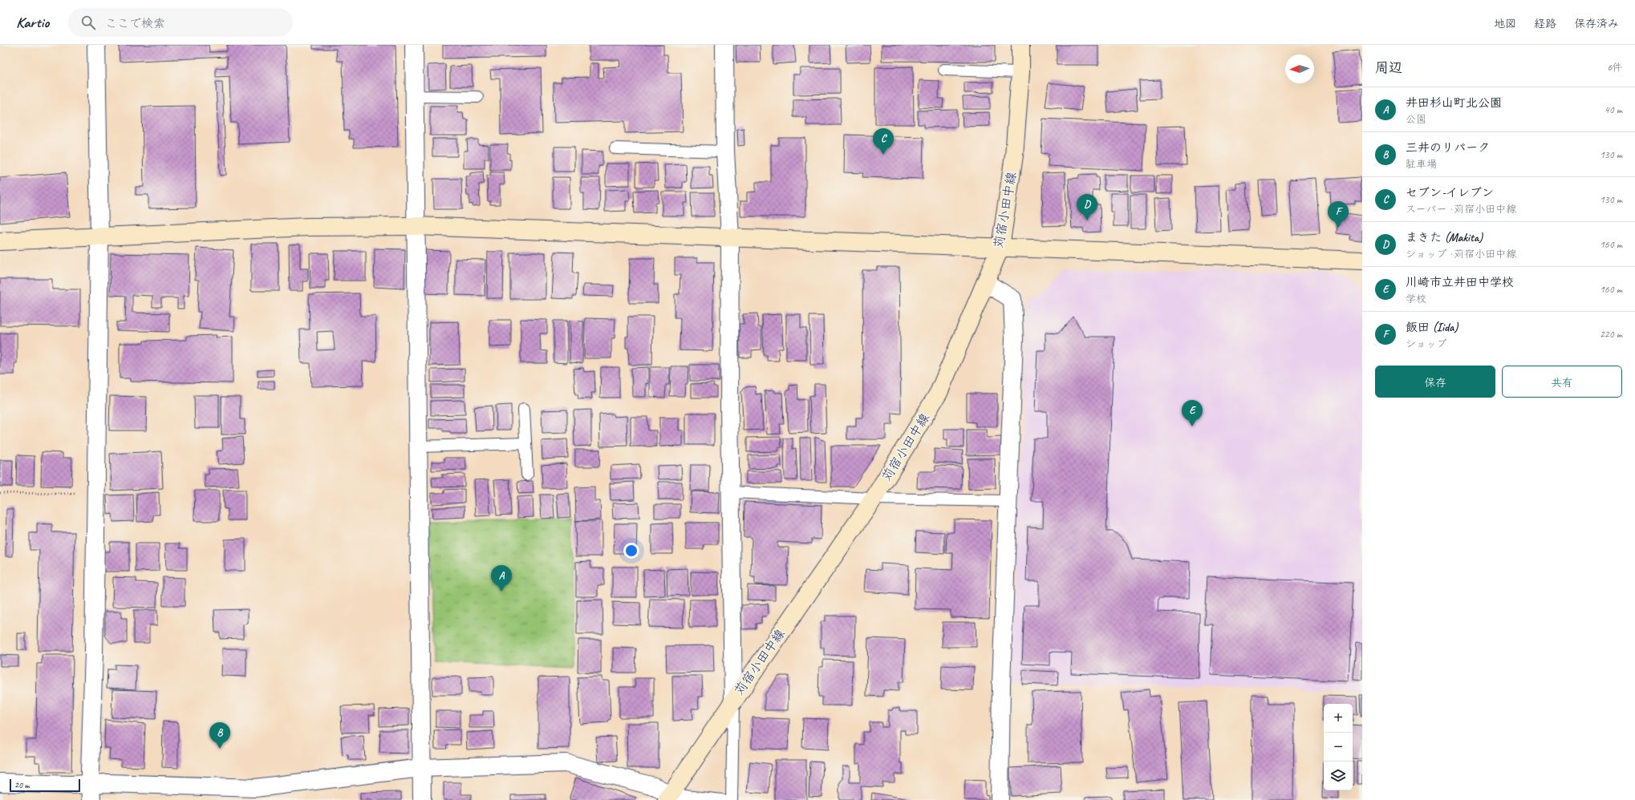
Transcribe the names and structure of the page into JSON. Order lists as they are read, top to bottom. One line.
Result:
{"streets":{"street":["苅宿小田中線"]},"scale_bar":"20 m","north":"left","page":{"header":"Kartio","search":"ここで検索","nav":["地図","経路","保存済み"],"heading":["周辺","6件"],"list":[{"mark":"A","name":"井田杉山町北公園","note":"公園","value":"40 m"},{"mark":"B","name":"三井のリパーク","note":"駐車場","value":"130 m"},{"mark":"C","name":"セブン-イレブン","note":"スーパー · 苅宿小田中線","value":"130 m"},{"mark":"D","name":"まきた (Makita)","note":"ショップ · 苅宿小田中線","value":"160 m"},{"mark":"E","name":"川崎市立井田中学校","note":"学校","value":"160 m"},{"mark":"F","name":"飯田 (Iida)","note":"ショップ","value":"220 m"}],"pins":["C","D","F","E","A","B"],"buttons":["保存","共有"],"map_buttons":["+","−"],"scale":"20 m"}}
